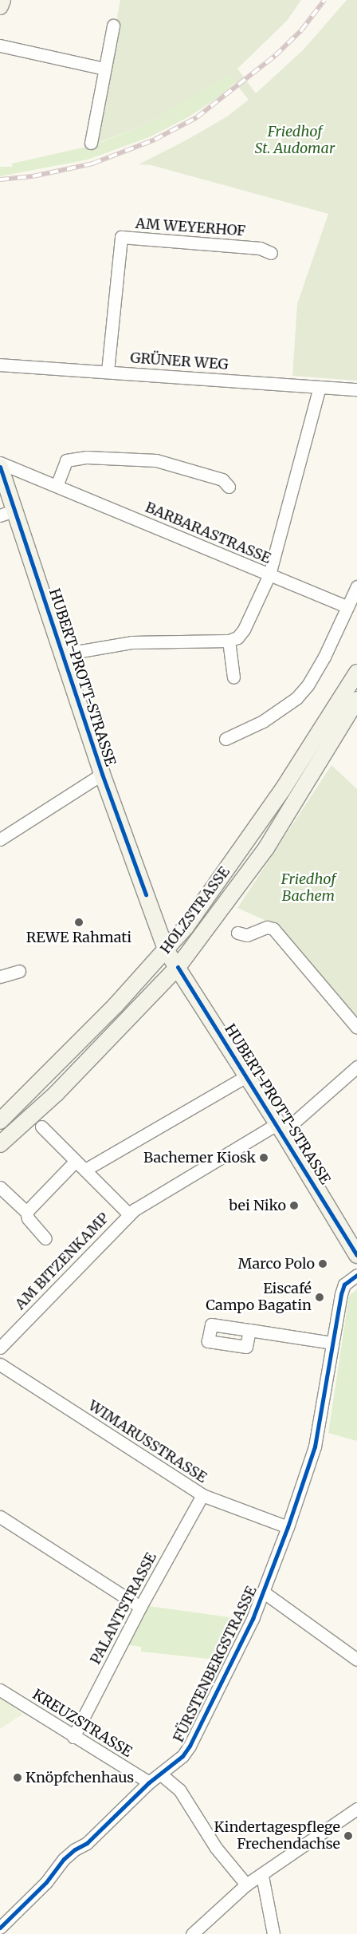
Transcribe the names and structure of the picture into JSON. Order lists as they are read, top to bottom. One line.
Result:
{"streets":{"main road":["HUBERT-PROTT-STRASSE","HOLZSTRASSE"],"street":["AM WEYERHOF","GRÜNER WEG","BARBARASTRASSE","AM BITZENKAMP","WIMARUSSTRASSE","PALANTSTRASSE","FÜRSTENBERGSTRASSE","KREUZSTRASSE"]},"crossings":[["AM WEYERHOF","GRÜNER WEG"],["HUBERT-PROTT-STRASSE","HOLZSTRASSE"],["HUBERT-PROTT-STRASSE","AM BITZENKAMP"],["WIMARUSSTRASSE","PALANTSTRASSE"],["WIMARUSSTRASSE","FÜRSTENBERGSTRASSE"],["PALANTSTRASSE","KREUZSTRASSE"],["FÜRSTENBERGSTRASSE","KREUZSTRASSE"]],"parks":["Friedhof St. Audomar","Friedhof Bachem"],"places":["REWE Rahmati","Bachemer Kiosk","bei Niko","Marco Polo","Eiscafé Campo Bagatin","Knöpfchenhaus","Kindertagespflege Frechendachse"]}
